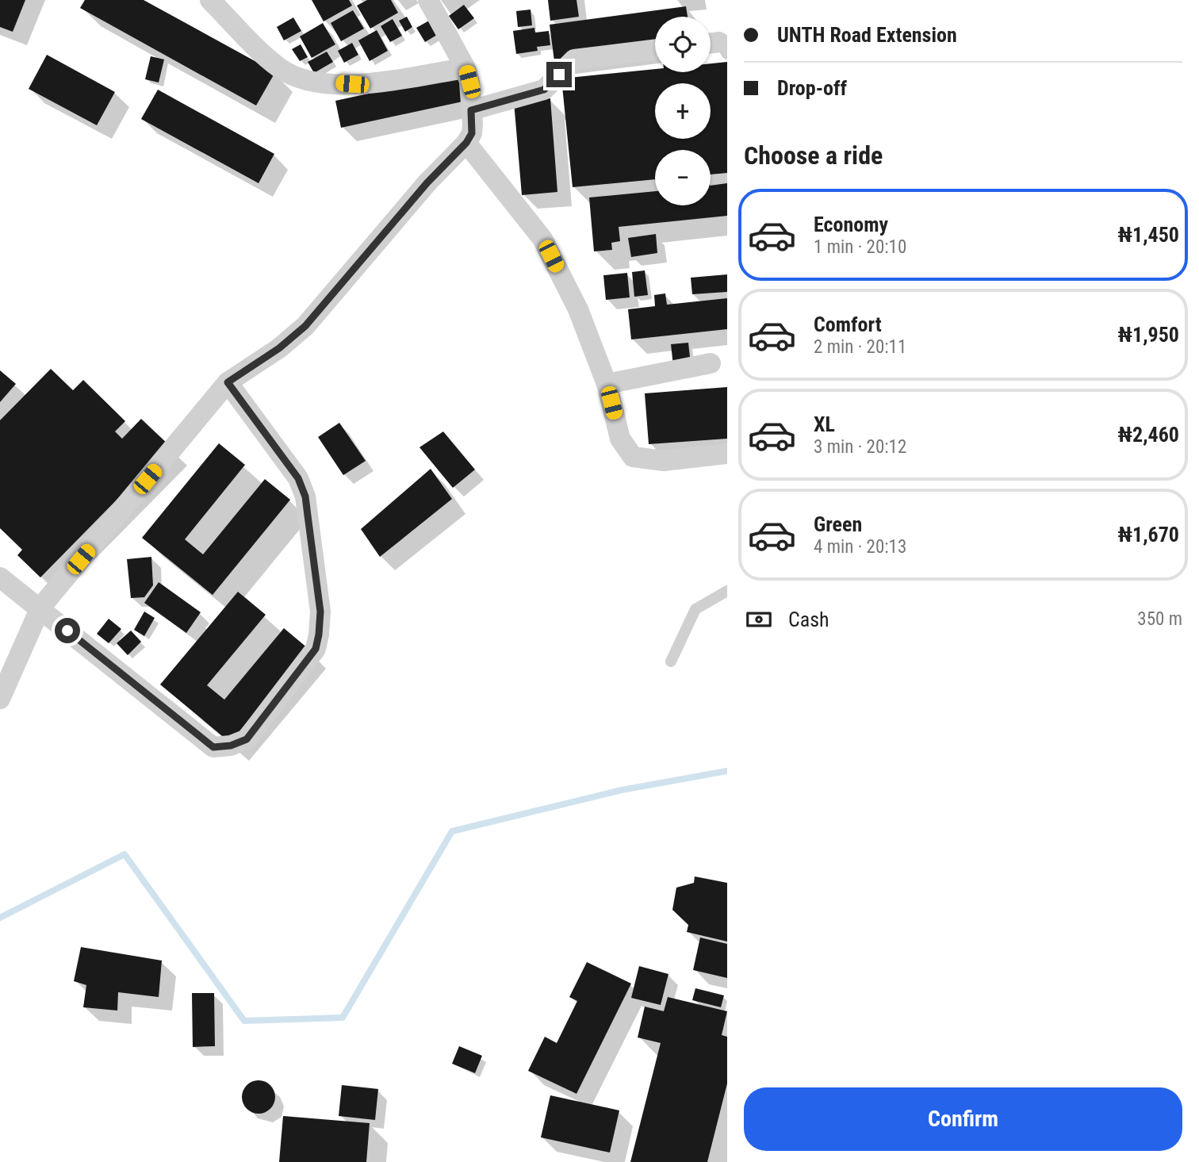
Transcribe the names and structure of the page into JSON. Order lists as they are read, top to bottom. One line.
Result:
{"page":{"banner":["UNTH Road Extension","Drop-off"],"map_buttons":["+","−"],"heading":"Choose a ride","list":[{"name":"Economy","note":"1 min · 20:10","value":"₦1,450"},{"name":"Comfort","note":"2 min · 20:11","value":"₦1,950"},{"name":"XL","note":"3 min · 20:12","value":"₦2,460"},{"name":"Green","note":"4 min · 20:13","value":"₦1,670"}],"pay":["Cash","350 m"],"buttons":"Confirm"}}
